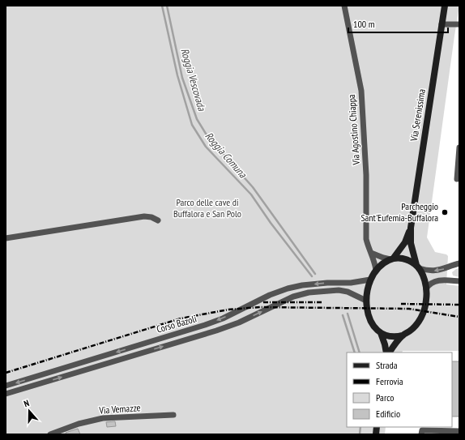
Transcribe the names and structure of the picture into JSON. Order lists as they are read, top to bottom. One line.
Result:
{"streets":{"main road":["Via Serenissima"],"street":["Via Agostino Chiappa","Corso Bazoli","Via Vemazze"]},"crossings":[["Via Serenissima","Via Agostino Chiappa"],["Via Serenissima","Corso Bazoli"],["Via Agostino Chiappa","Corso Bazoli"]],"water":["Roggia Vescovada","Roggia Comuna"],"parks":["Parco delle cave di Buffalora e San Polo"],"places":["Parcheggio Sant'Eufemia-Buffalora"],"legend":["Strada","Ferrovia","Parco","Edificio"],"scale_bar":"100 m","north":"top"}
